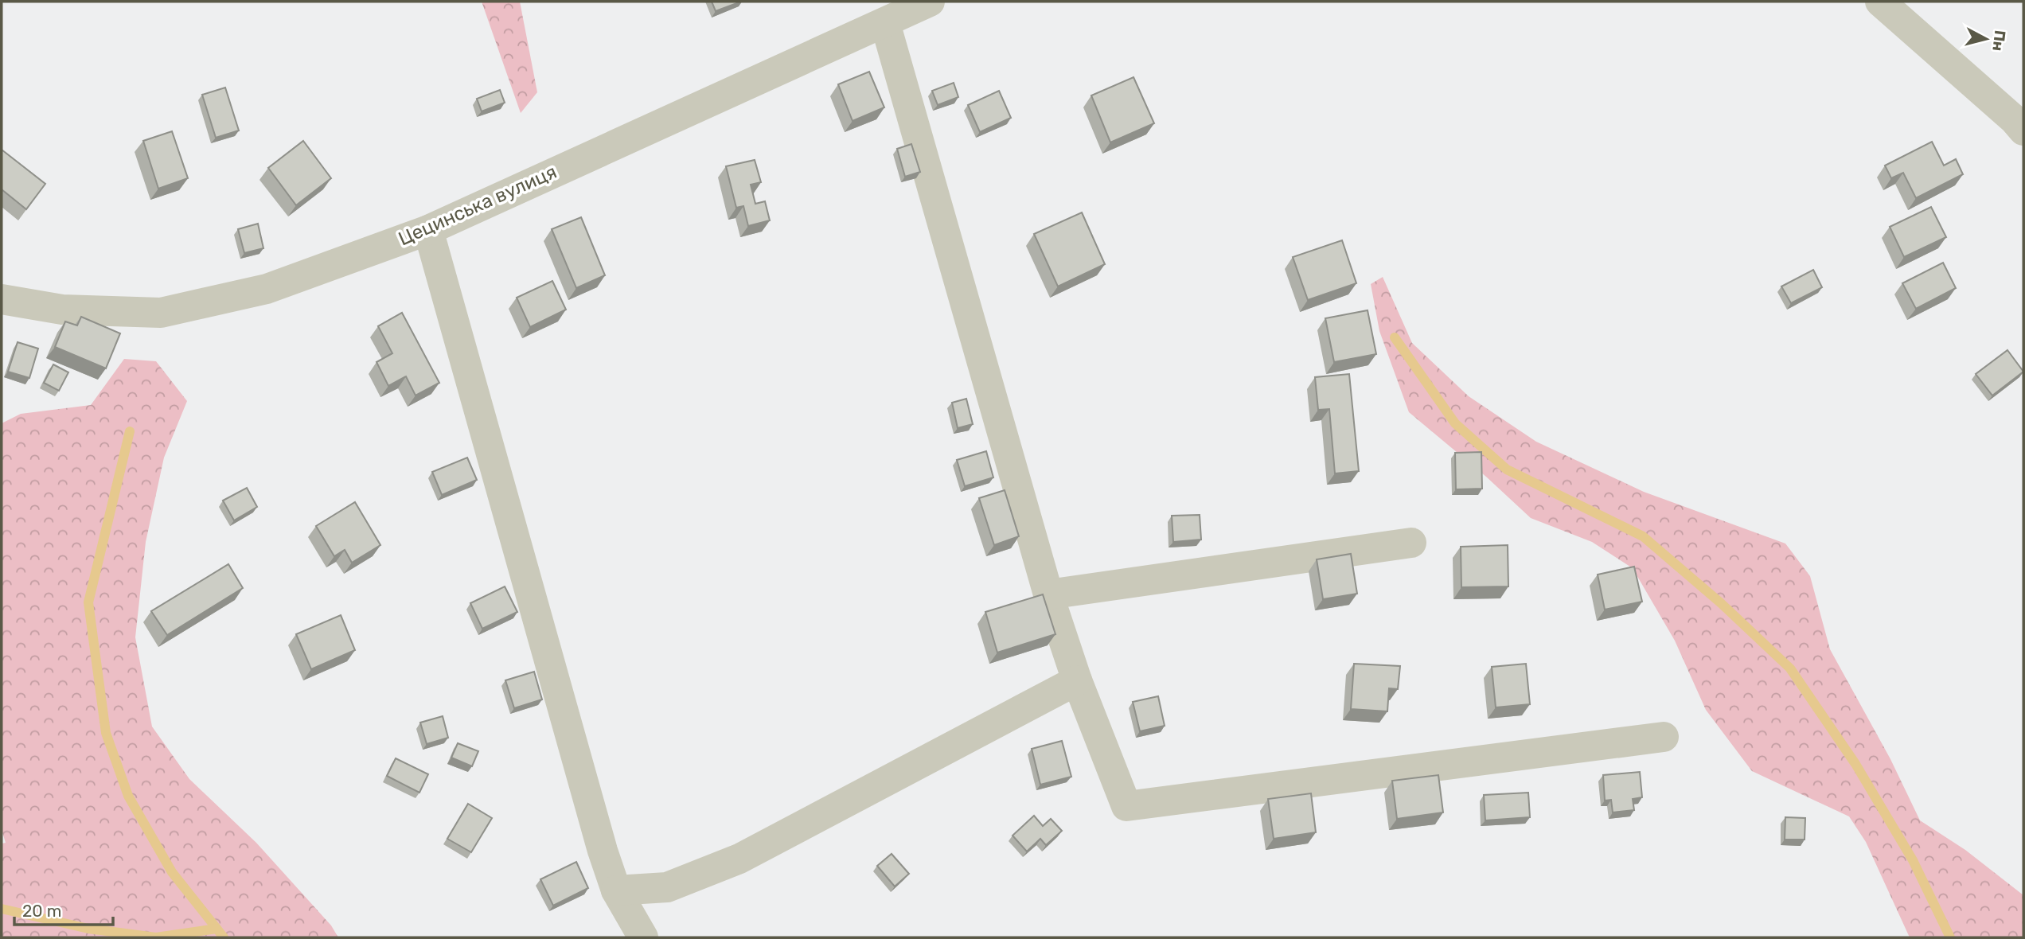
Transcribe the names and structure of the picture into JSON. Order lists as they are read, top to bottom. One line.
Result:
{"streets":{"street":["Цецинська вулиця"]},"scale_bar":"20 m","north":"right"}
